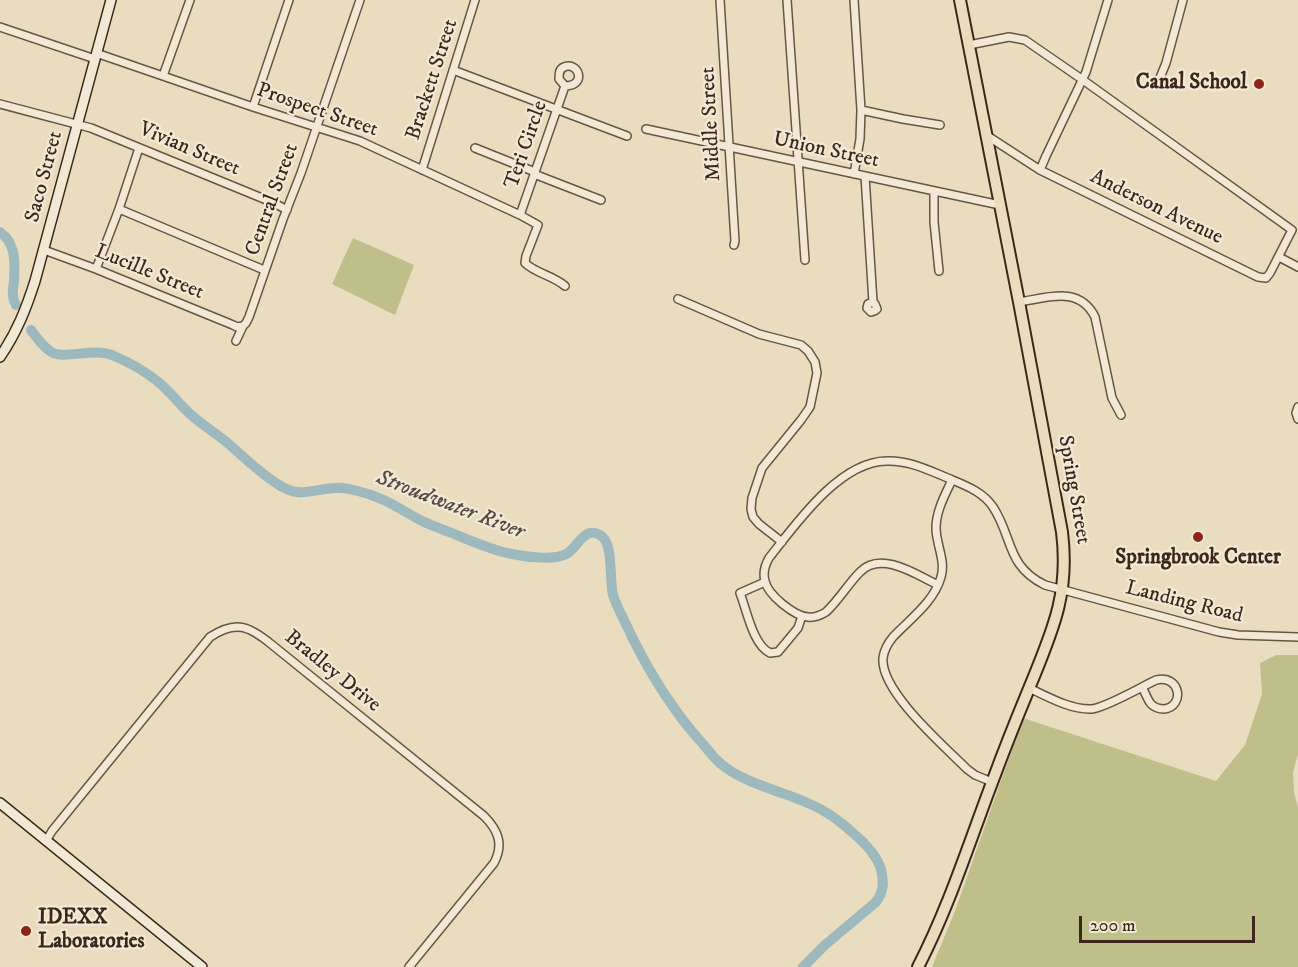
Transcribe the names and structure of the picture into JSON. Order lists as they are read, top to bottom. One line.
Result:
{"streets":{"main road":["Saco Street","Spring Street"],"street":["Brackett Street","Prospect Street","Middle Street","Teri Circle","Vivian Street","Union Street","Central Street","Anderson Avenue","Lucille Street","Landing Road","Bradley Drive"]},"crossings":[["Brackett Street","Prospect Street"],["Prospect Street","Teri Circle"],["Prospect Street","Saco Street"],["Prospect Street","Central Street"],["Middle Street","Union Street"],["Vivian Street","Saco Street"],["Vivian Street","Central Street"],["Union Street","Spring Street"],["Saco Street","Lucille Street"],["Central Street","Lucille Street"],["Anderson Avenue","Spring Street"],["Spring Street","Landing Road"]],"water":["Stroudwater River"],"places":["Canal School","Springbrook Center","IDEXX Laboratories"],"scale_bar":"200 m"}
